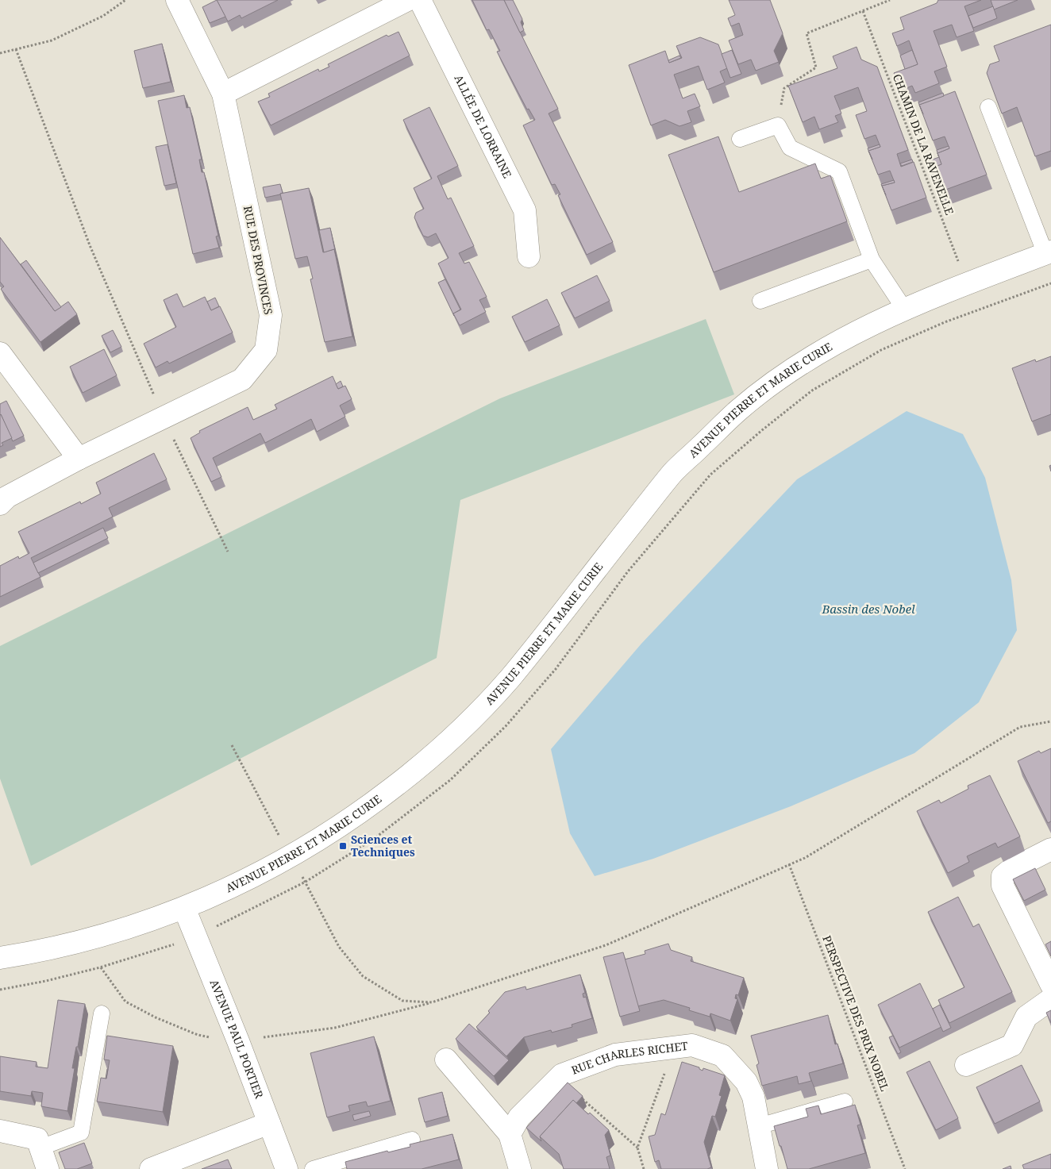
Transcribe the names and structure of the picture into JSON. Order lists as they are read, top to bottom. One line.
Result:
{"streets":{"street":["ALLÉE DE LORRAINE","RUE DES PROVINCES","AVENUE PIERRE ET MARIE CURIE","AVENUE PAUL PORTIER","RUE CHARLES RICHET"],"path":["CHAMIN DE LA RAVENELLE","PERSPECTIVE DES PRIX NOBEL"]},"crossings":[["CHAMIN DE LA RAVENELLE","AVENUE PIERRE ET MARIE CURIE"],["AVENUE PIERRE ET MARIE CURIE","AVENUE PAUL PORTIER"]],"water":["Bassin des Nobel"],"places":{"transit":["Sciences et Techniques"]}}
